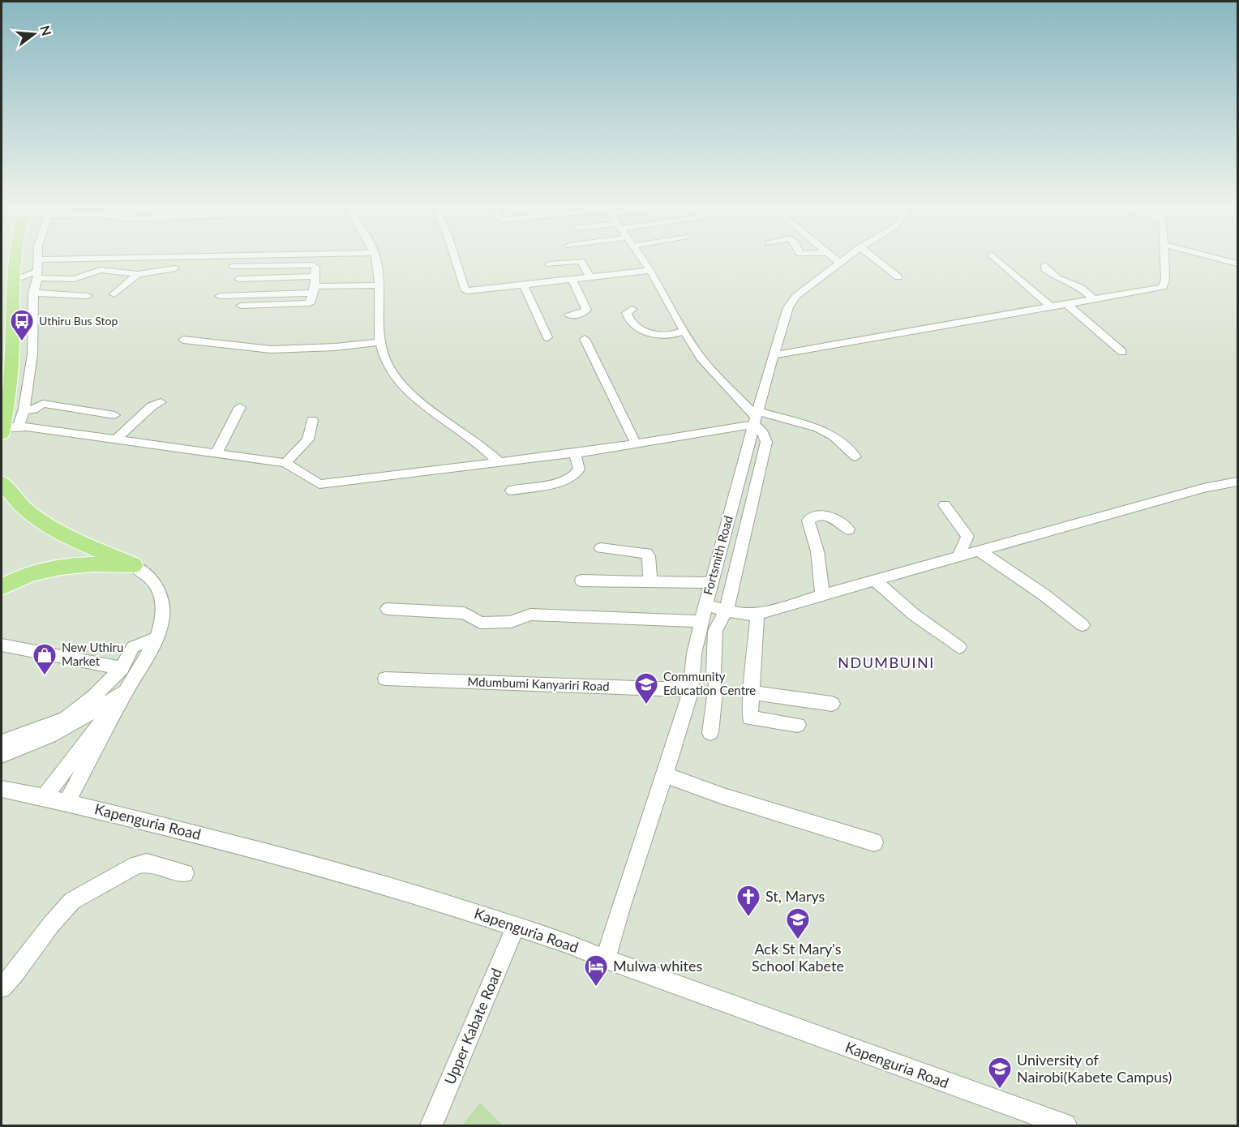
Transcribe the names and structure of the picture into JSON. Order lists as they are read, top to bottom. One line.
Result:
{"streets":{"street":["Fortsmith Road","Mdumbumi Kanyariri Road","Kapenguria Road","Upper Kabate Road"]},"crossings":[["Fortsmith Road","Mdumbumi Kanyariri Road"],["Fortsmith Road","Kapenguria Road"],["Kapenguria Road","Upper Kabate Road"]],"districts":["NDUMBUINI"],"places":{"bus stop":["Uthiru Bus Stop"],"shop":["New Uthiru Market"],"school or university":["Community Education Centre","Ack St Mary's School Kabete","University of Nairobi(Kabete Campus)"],"church":["St, Marys"],"hotel":["Mulwa whites"]},"north":"right"}
